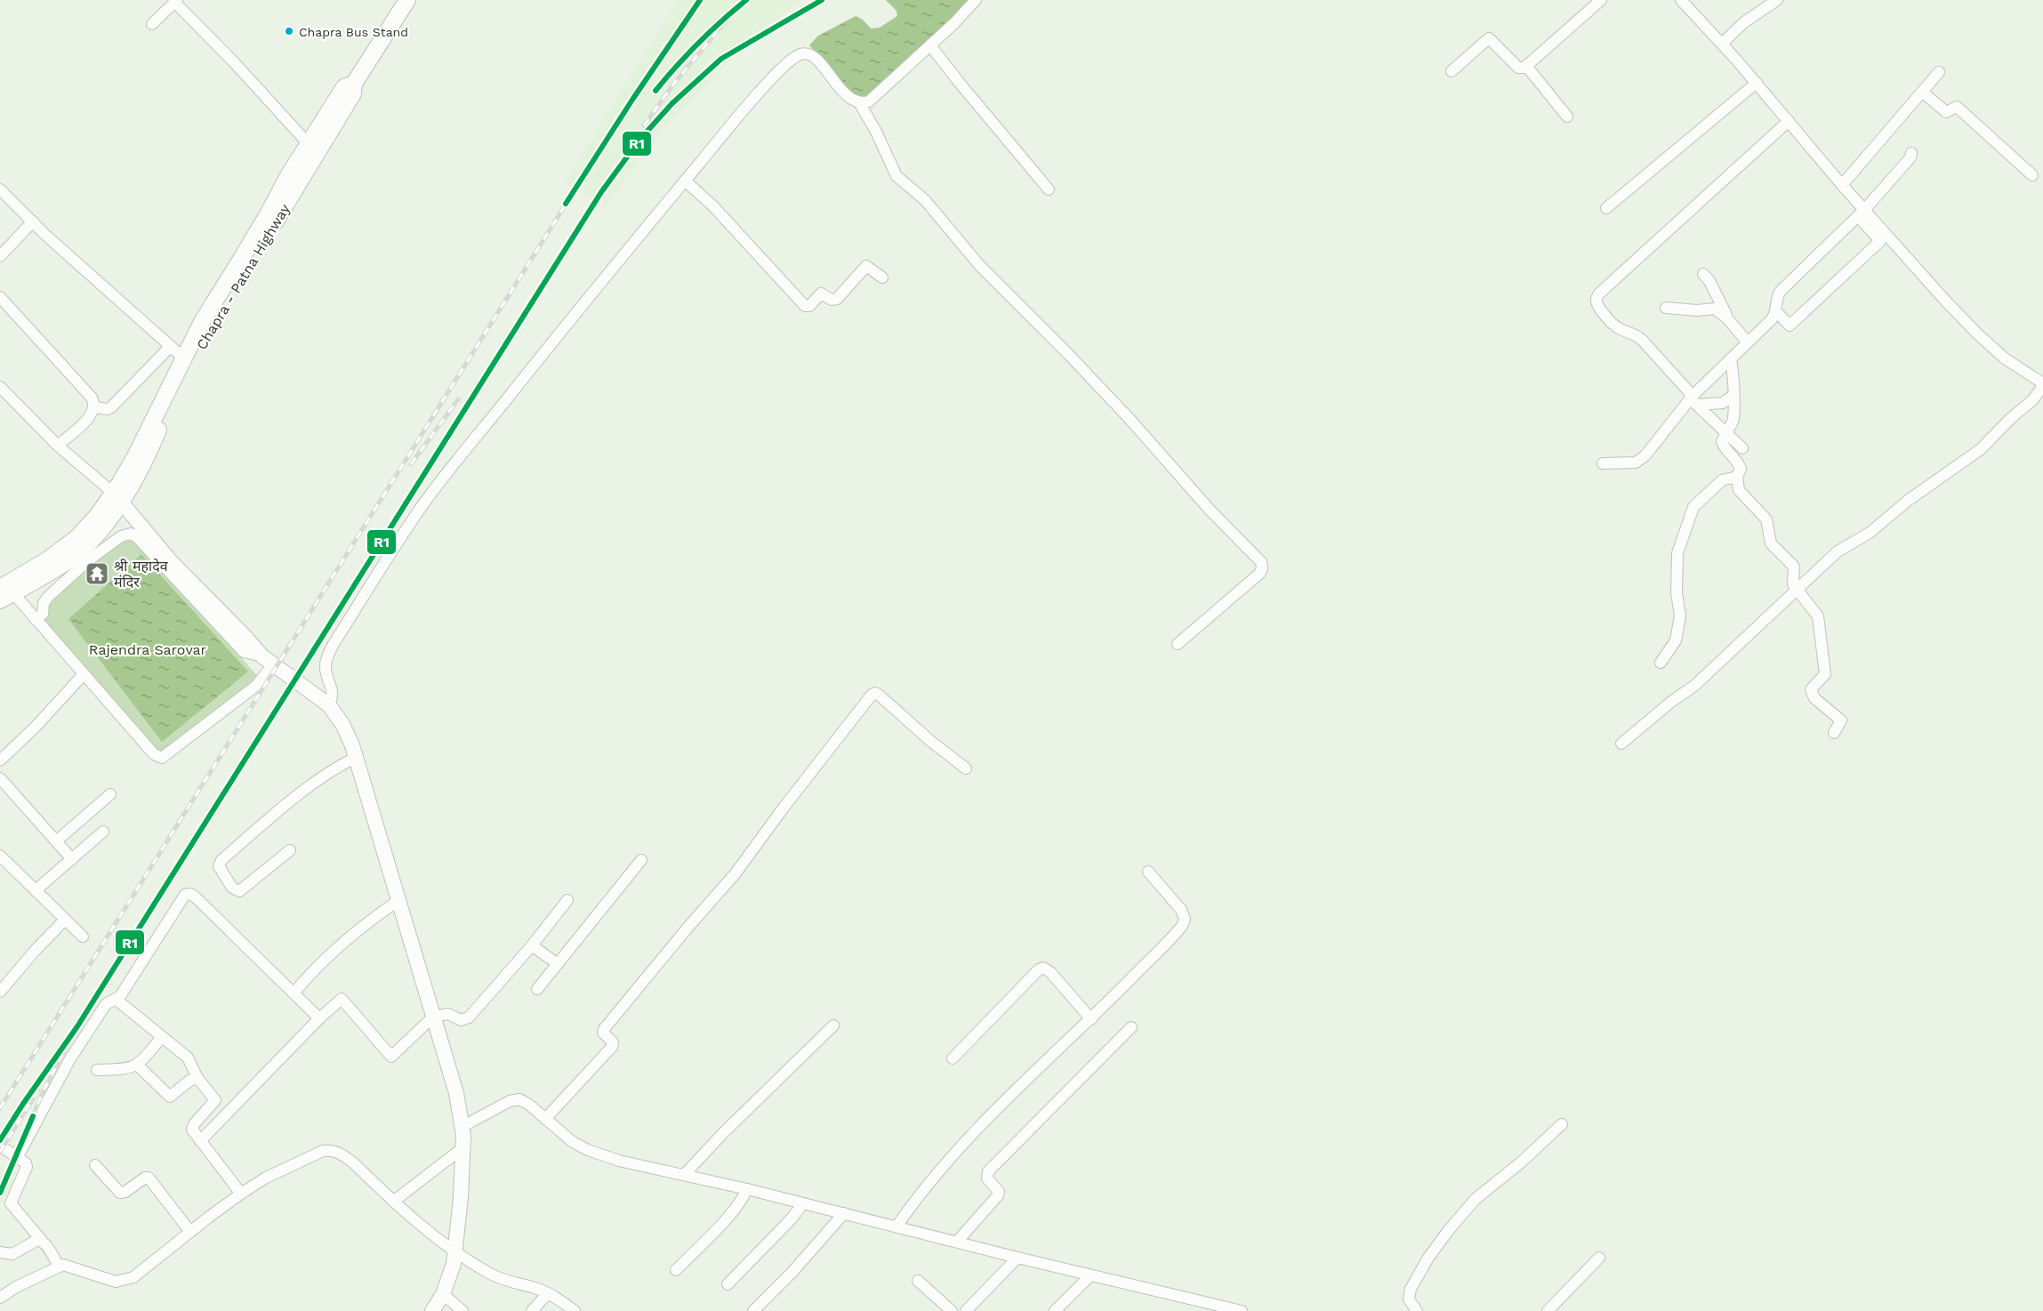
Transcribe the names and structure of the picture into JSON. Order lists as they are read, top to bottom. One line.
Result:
{"streets":{"highway":["Chapra - Patna Highway"]},"parks":["Rajendra Sarovar"],"places":{"other":["Chapra Bus Stand"],"temple":["श्री महादेव मंदिर"]},"lines":["transit line R1"]}
